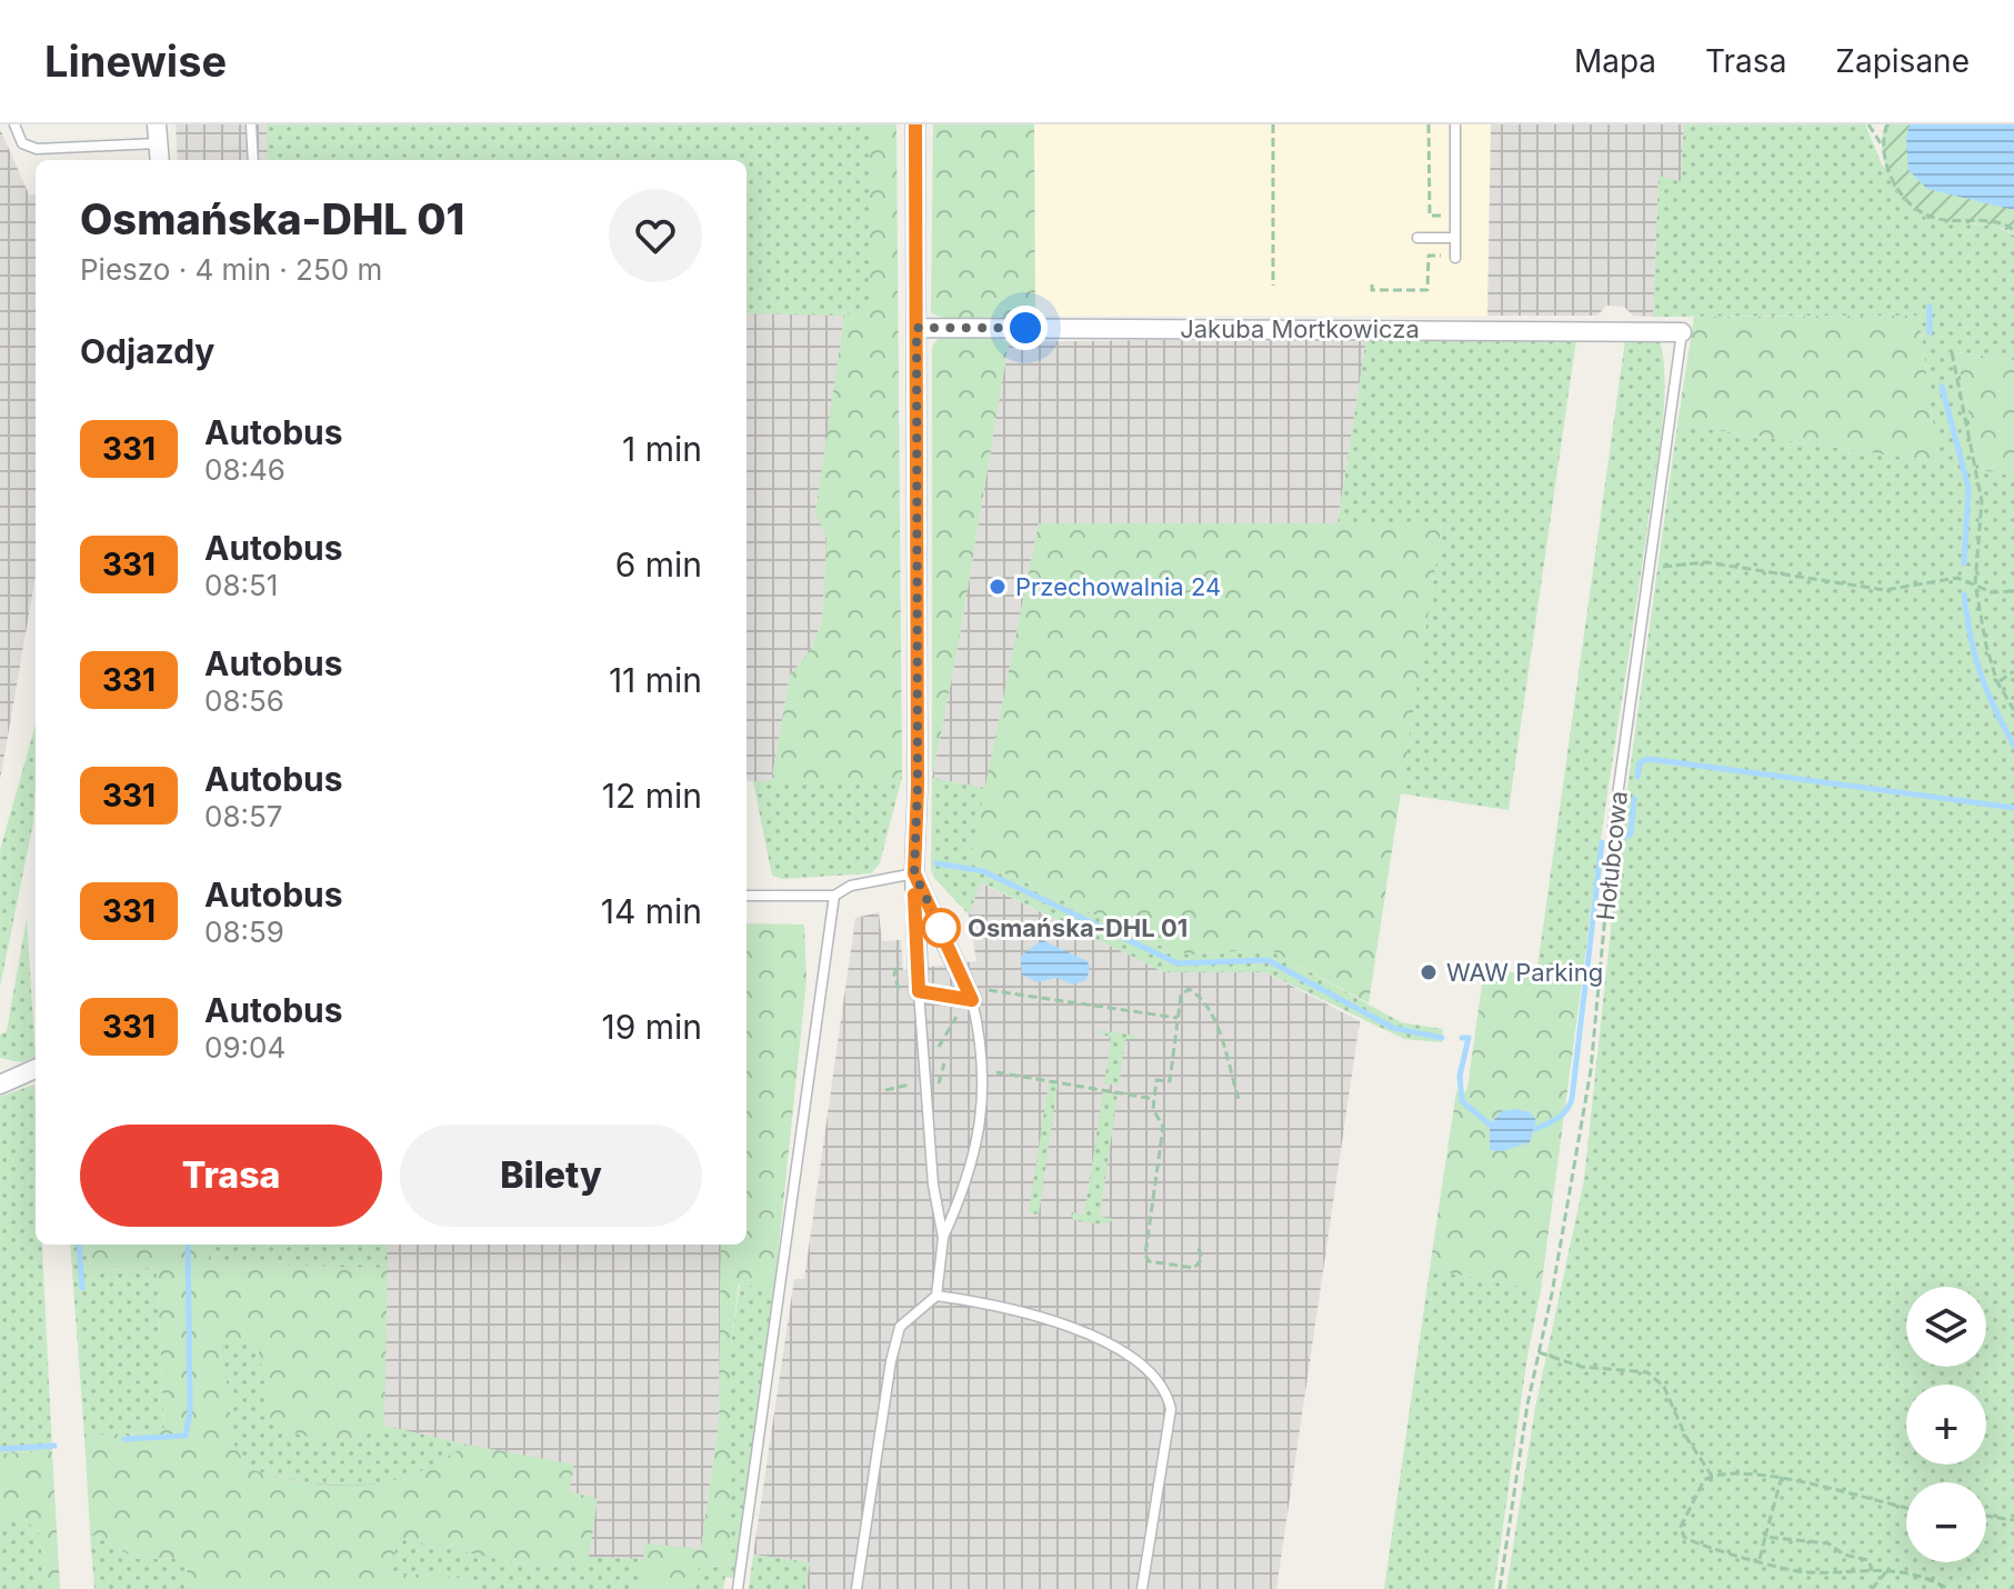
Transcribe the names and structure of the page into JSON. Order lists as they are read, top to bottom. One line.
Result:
{"streets":{"street":["Jakuba Mortkowicza"],"lane":["Hołubcowa"]},"crossings":[["Jakuba Mortkowicza","Hołubcowa"]],"places":["Przechowalnia 24","Osmańska-DHL 01","WAW Parking"],"lines":["bus line 331"],"page":{"header":"Linewise","nav":["Mapa","Trasa","Zapisane"],"heading":[["Osmańska-DHL 01","Pieszo · 4 min · 250 m"],"Odjazdy"],"list":[{"mark":"331","name":"Autobus","note":"08:46","value":"1 min"},{"mark":"331","name":"Autobus","note":"08:51","value":"6 min"},{"mark":"331","name":"Autobus","note":"08:56","value":"11 min"},{"mark":"331","name":"Autobus","note":"08:57","value":"12 min"},{"mark":"331","name":"Autobus","note":"08:59","value":"14 min"},{"mark":"331","name":"Autobus","note":"09:04","value":"19 min"}],"buttons":["Trasa","Bilety"],"map_buttons":["+","−"]}}
